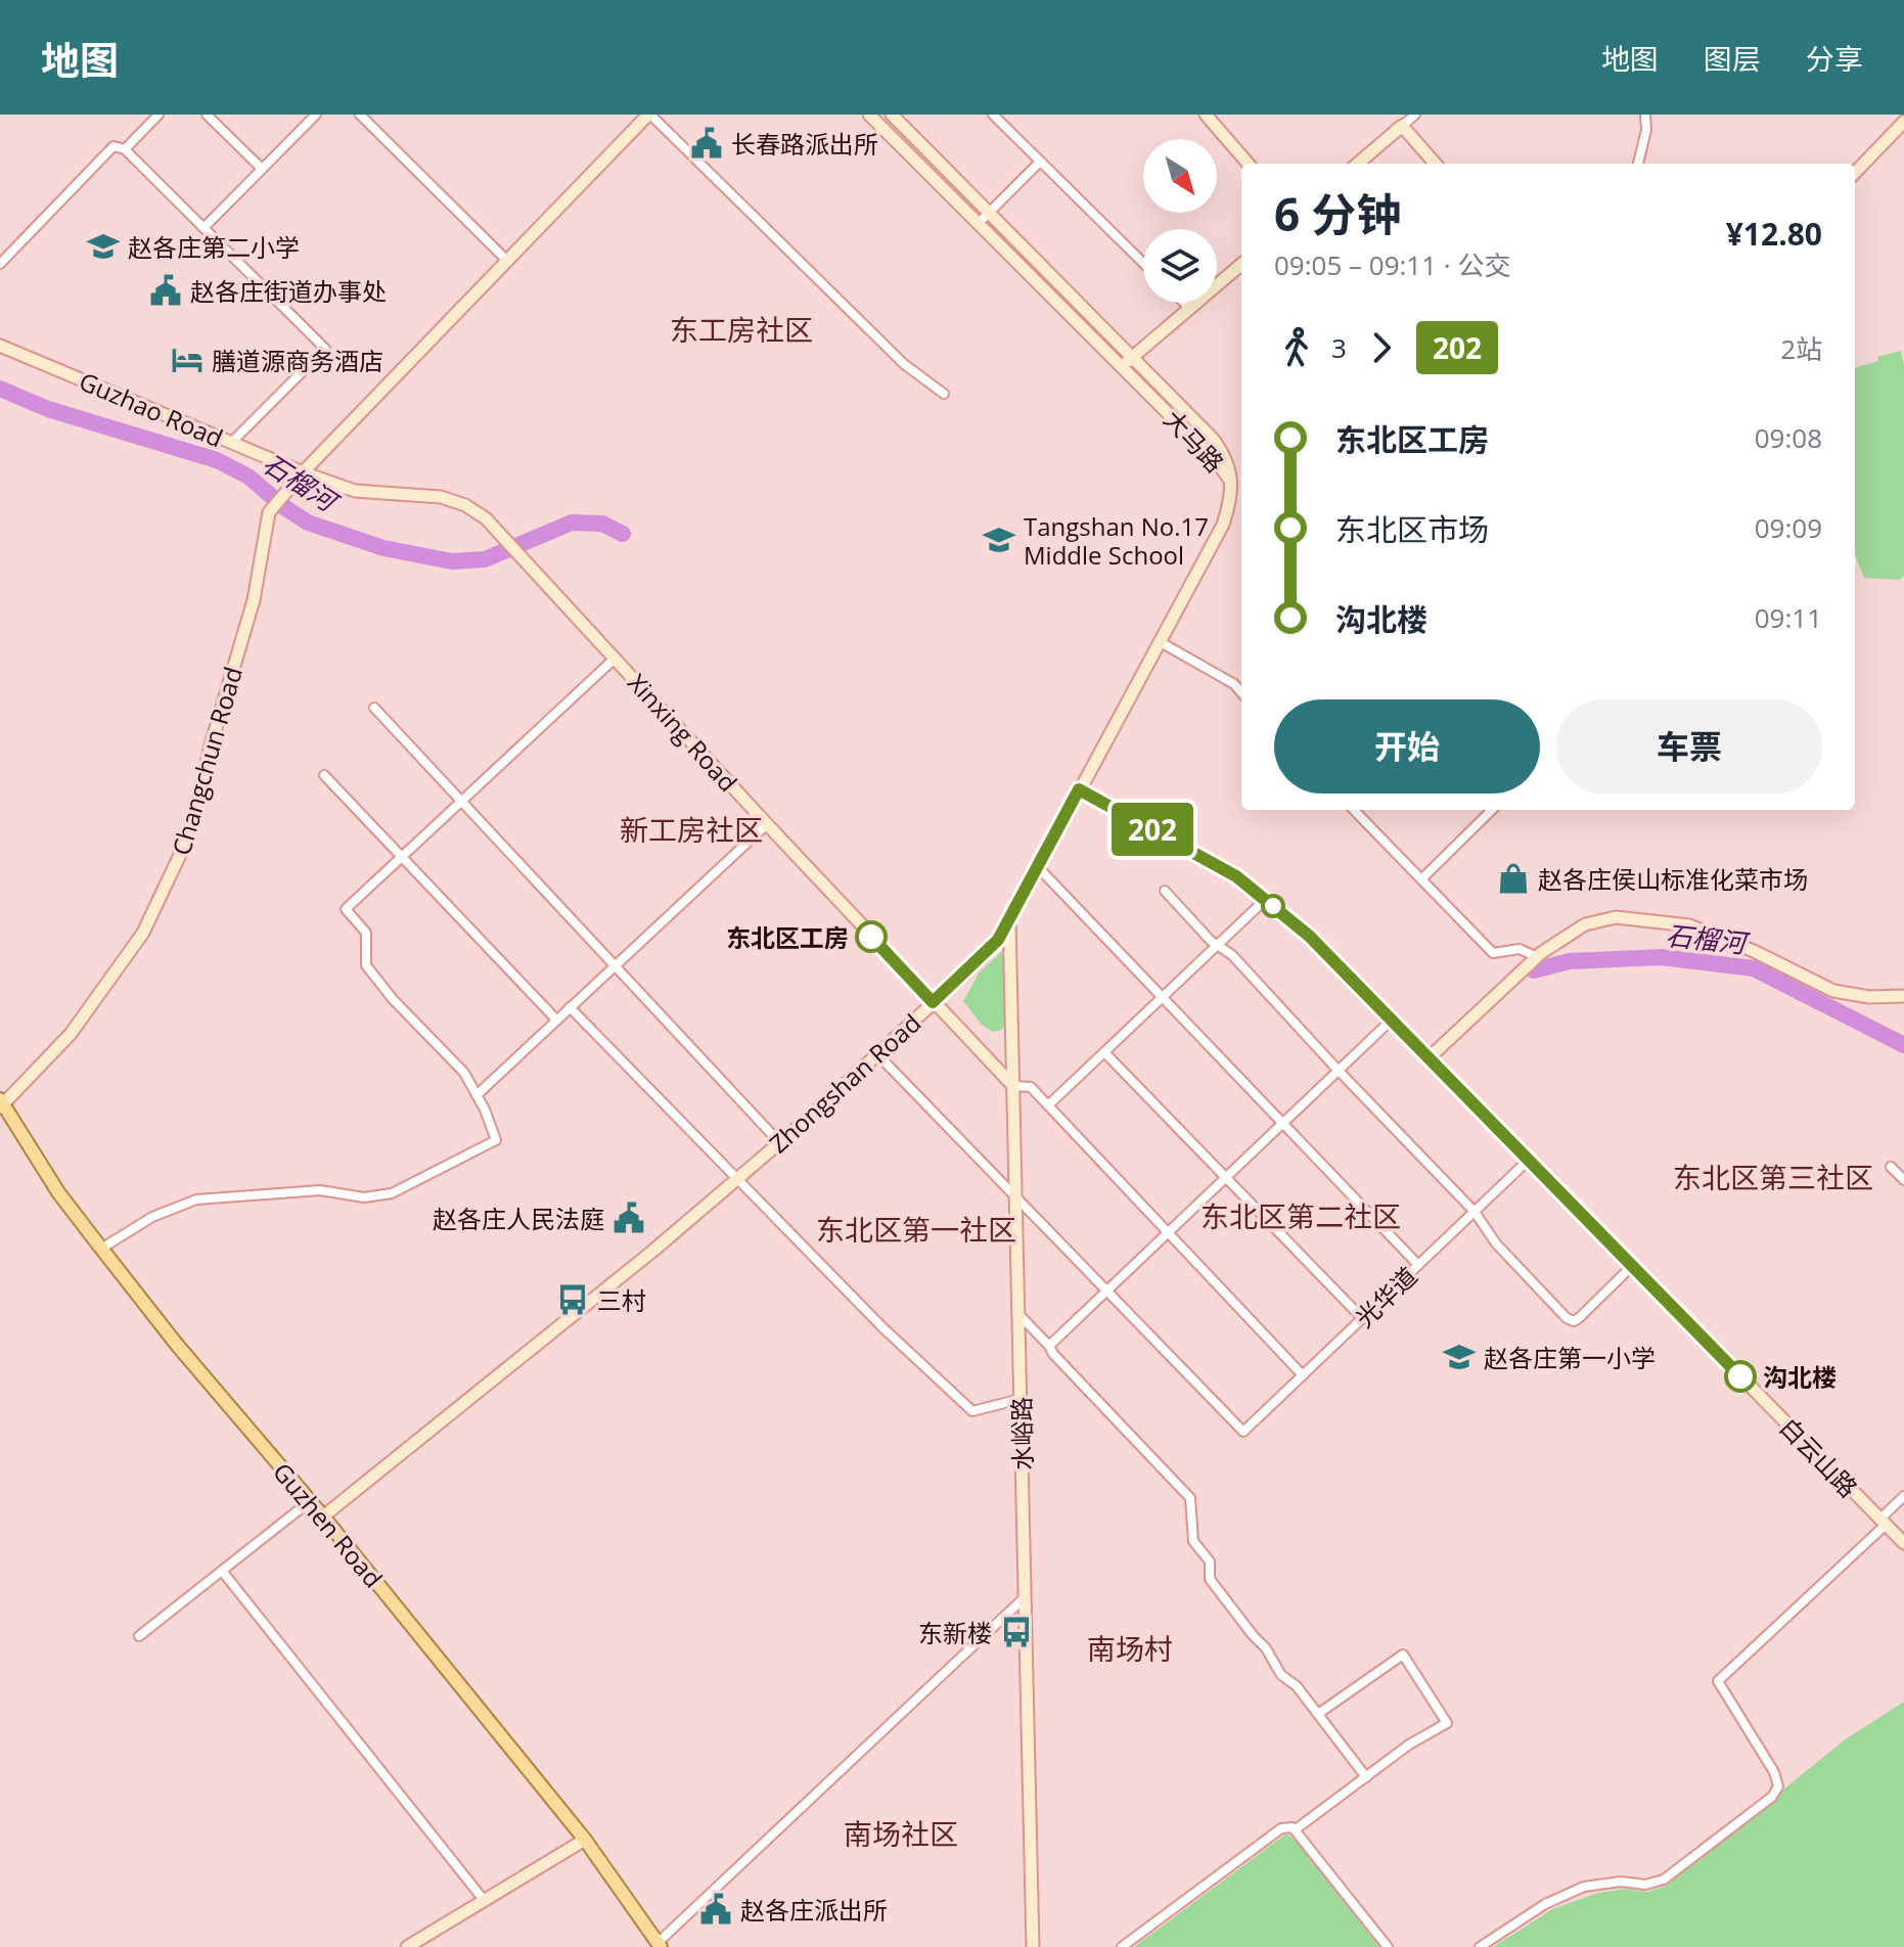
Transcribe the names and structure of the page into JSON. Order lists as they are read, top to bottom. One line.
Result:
{"streets":{"main road":["Guzhen Road"],"street":["Guzhao Road","大马路","Xinxing Road","Changchun Road","Zhongshan Road","光华道","水峪路","白云山路"]},"crossings":[["Guzhao Road","Xinxing Road"],["Guzhao Road","Changchun Road"],["大马路","Zhongshan Road"],["Xinxing Road","Changchun Road"],["Xinxing Road","Zhongshan Road"],["Xinxing Road","水峪路"],["Changchun Road","Guzhen Road"],["Zhongshan Road","水峪路"],["Zhongshan Road","白云山路"],["Zhongshan Road","Guzhen Road"],["光华道","白云山路"]],"districts":["东工房社区","新工房社区","东北区第三社区","东北区第二社区","东北区第一社区","南场村","南场社区"],"water":["石榴河"],"places":{"public building":["长春路派出所","赵各庄街道办事处","赵各庄人民法庭","赵各庄派出所"],"school or university":["赵各庄第二小学","Tangshan No.17 Middle School","赵各庄第一小学"],"hotel":["膳道源商务酒店"],"shop":["赵各庄侯山标准化菜市场"],"other":["东北区工房","沟北楼"],"bus stop":["三村","东新楼"]},"lines":["bus line 202"],"north":"bottom right","page":{"header":"地图","nav":["地图","图层","分享"],"on_map":"202","heading":["6 分钟","09:05 – 09:11 · 公交","¥12.80"],"legs":["3","202","2站"],"list":[{"name":"东北区工房","value":"09:08"},{"name":"东北区市场","value":"09:09"},{"name":"沟北楼","value":"09:11"}],"buttons":["开始","车票"]}}
